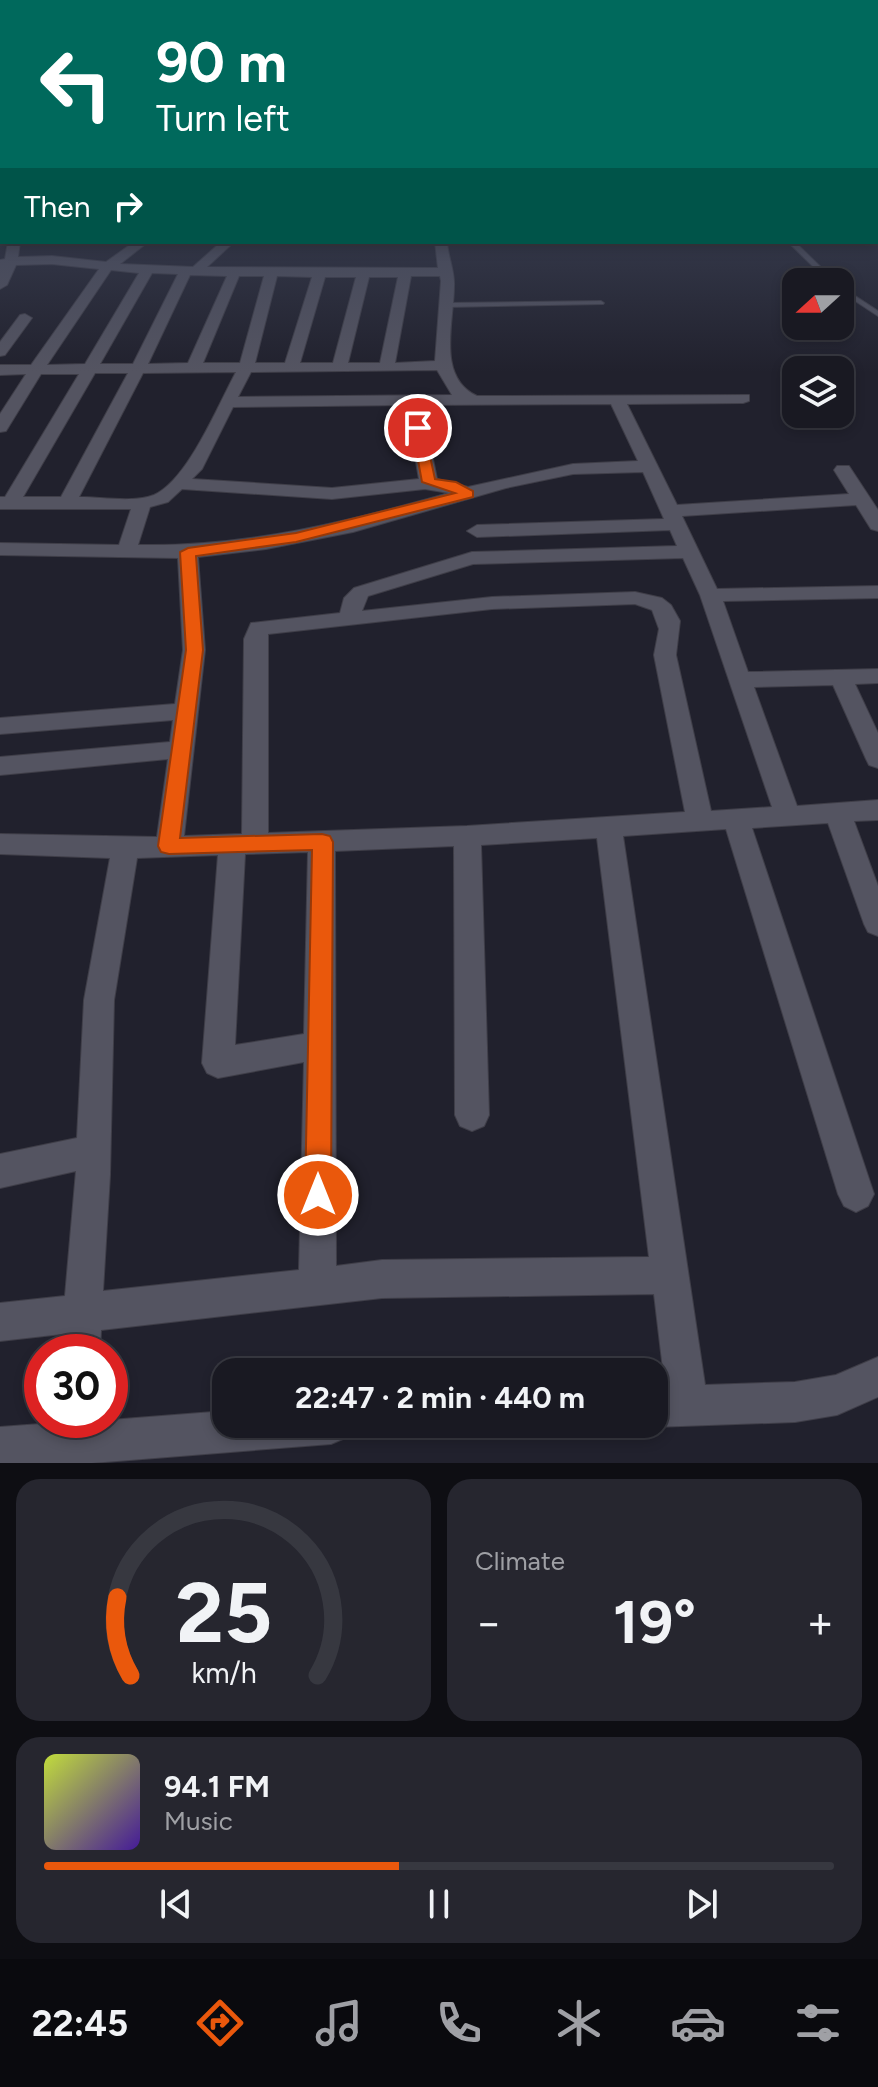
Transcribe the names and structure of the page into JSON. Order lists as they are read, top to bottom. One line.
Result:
{"north":"left","page":{"turn":["90 m","Turn left"],"then":"Then","limit":"30","trip":"22:47 · 2 min · 440 m","tile":"Climate","heat":["−","19°","+"],"song":["94.1 FM","Music"],"tabs":"22:45","gauge":["25","km/h"]}}
